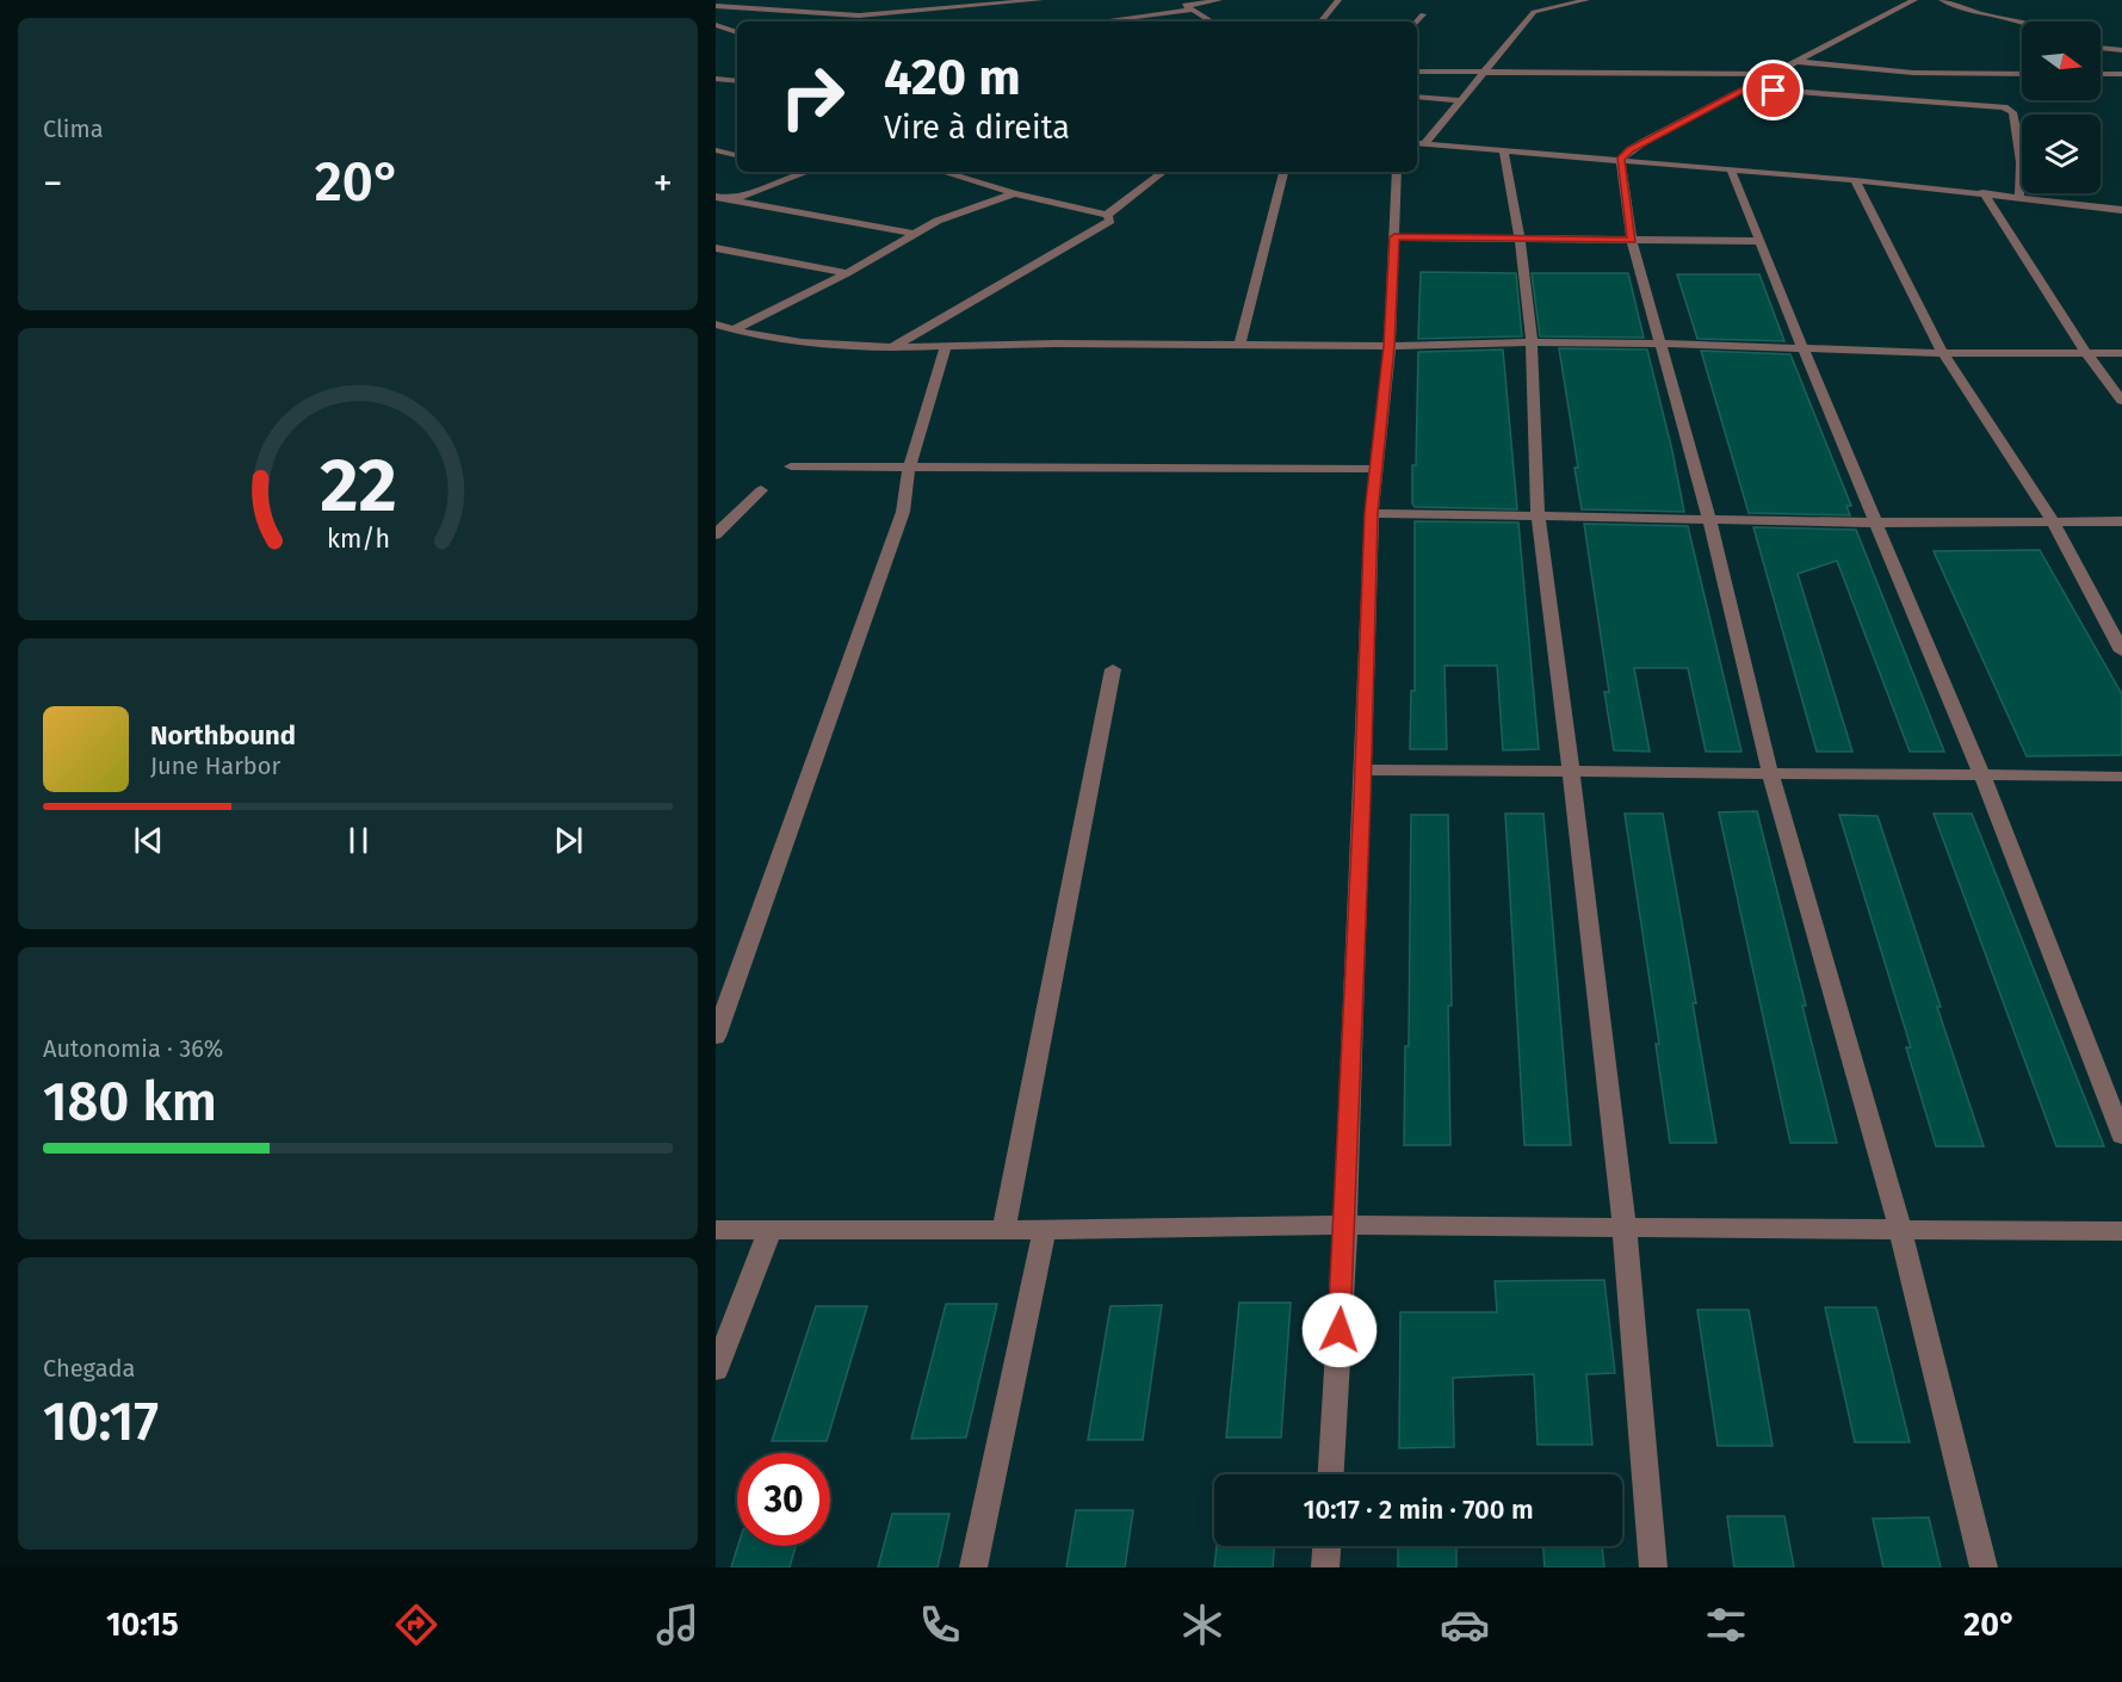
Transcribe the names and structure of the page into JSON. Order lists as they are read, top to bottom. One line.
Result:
{"north":"right","page":{"tile":["Clima",["Autonomia · 36%","180 km"],["Chegada","10:17"]],"turn":["420 m","Vire à direita"],"heat":["−","20°","+"],"song":["Northbound","June Harbor"],"limit":"30","trip":"10:17 · 2 min · 700 m","tabs":["10:15","20°"],"gauge":["22","km/h"]}}
